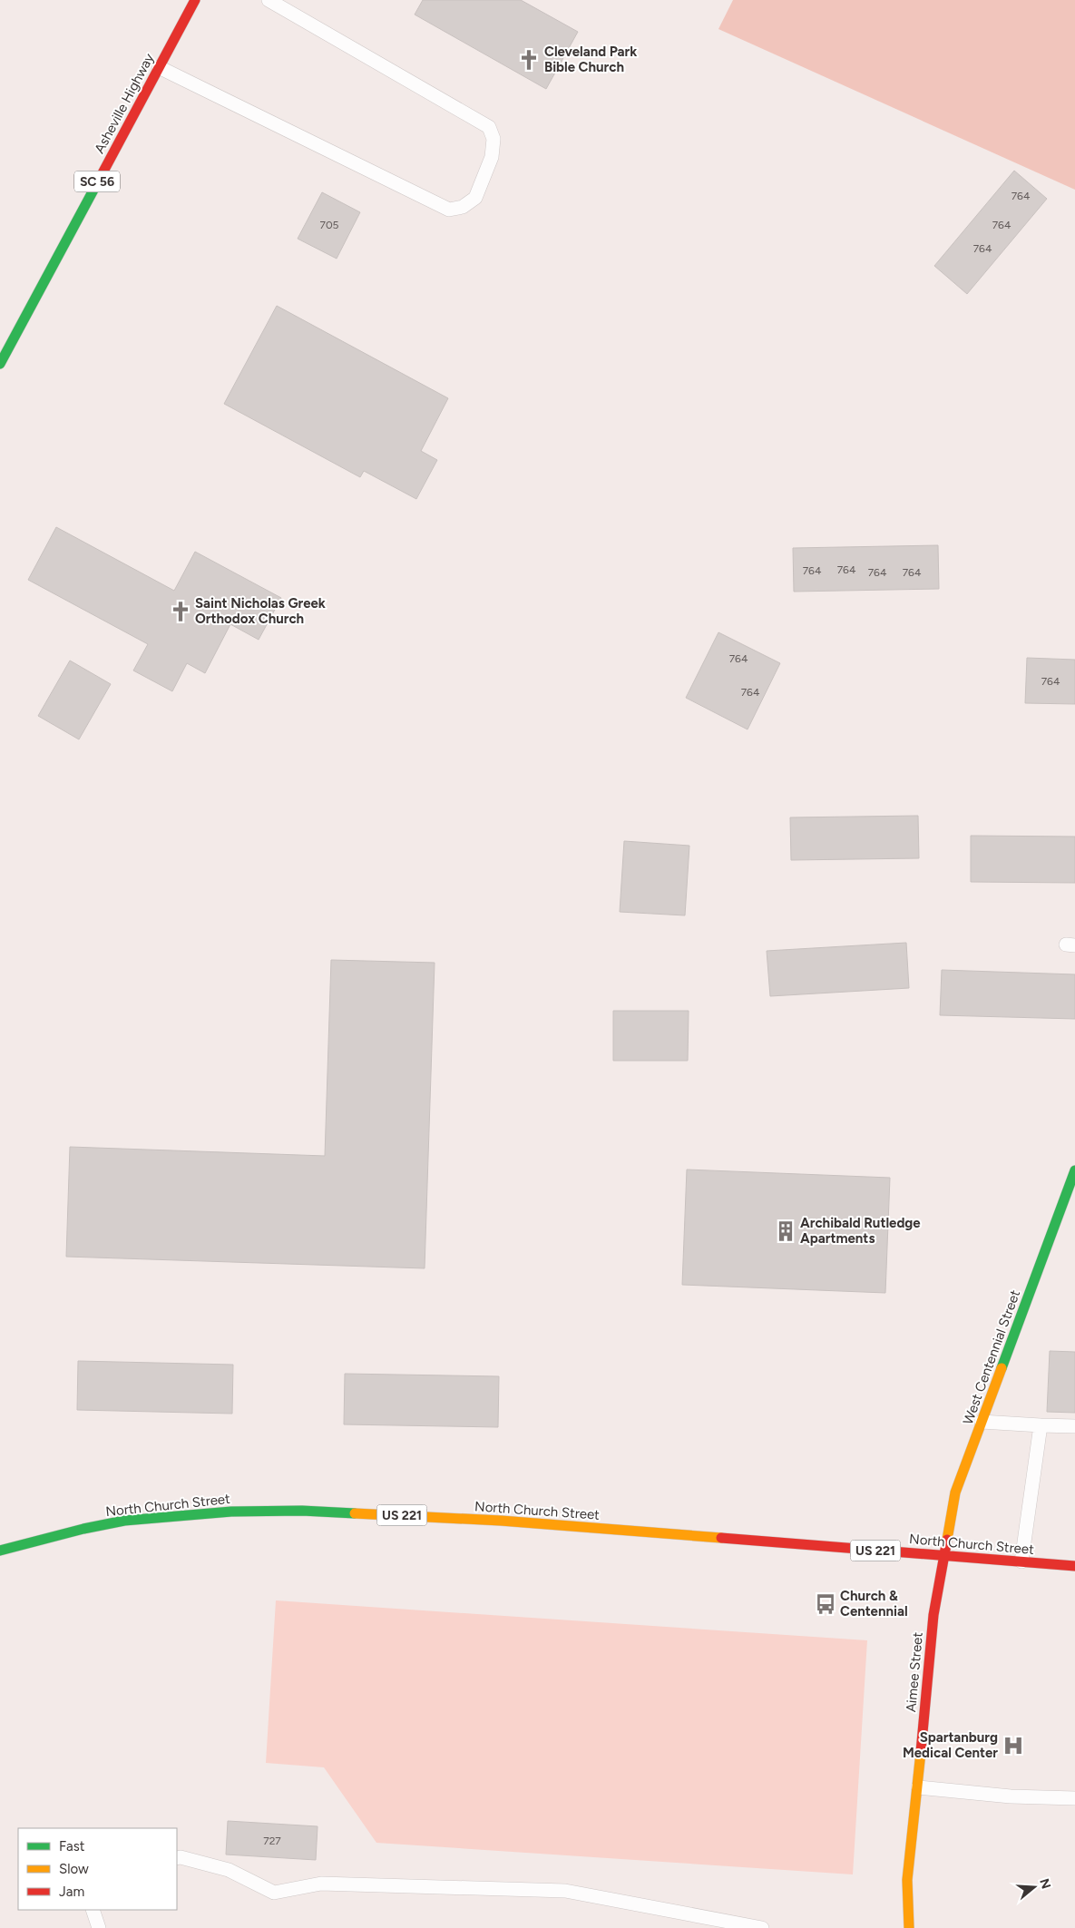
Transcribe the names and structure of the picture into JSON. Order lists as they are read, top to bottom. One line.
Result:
{"streets":{"main road":["Asheville Highway","SC 56","West Centennial Street","North Church Street","US 221","Aimee Street"]},"crossings":[["West Centennial Street","North Church Street"],["West Centennial Street","Aimee Street"],["North Church Street","Aimee Street"]],"places":{"church":["Cleveland Park Bible Church","Saint Nicholas Greek Orthodox Church"],"building":["Archibald Rutledge Apartments"],"bus stop":["Church & Centennial"],"hospital":["Spartanburg Medical Center"]},"house_numbers":["764","705","764","764","764","764","764","764","764","764","764","727"],"legend":["Fast","Slow","Jam"],"north":"right"}
